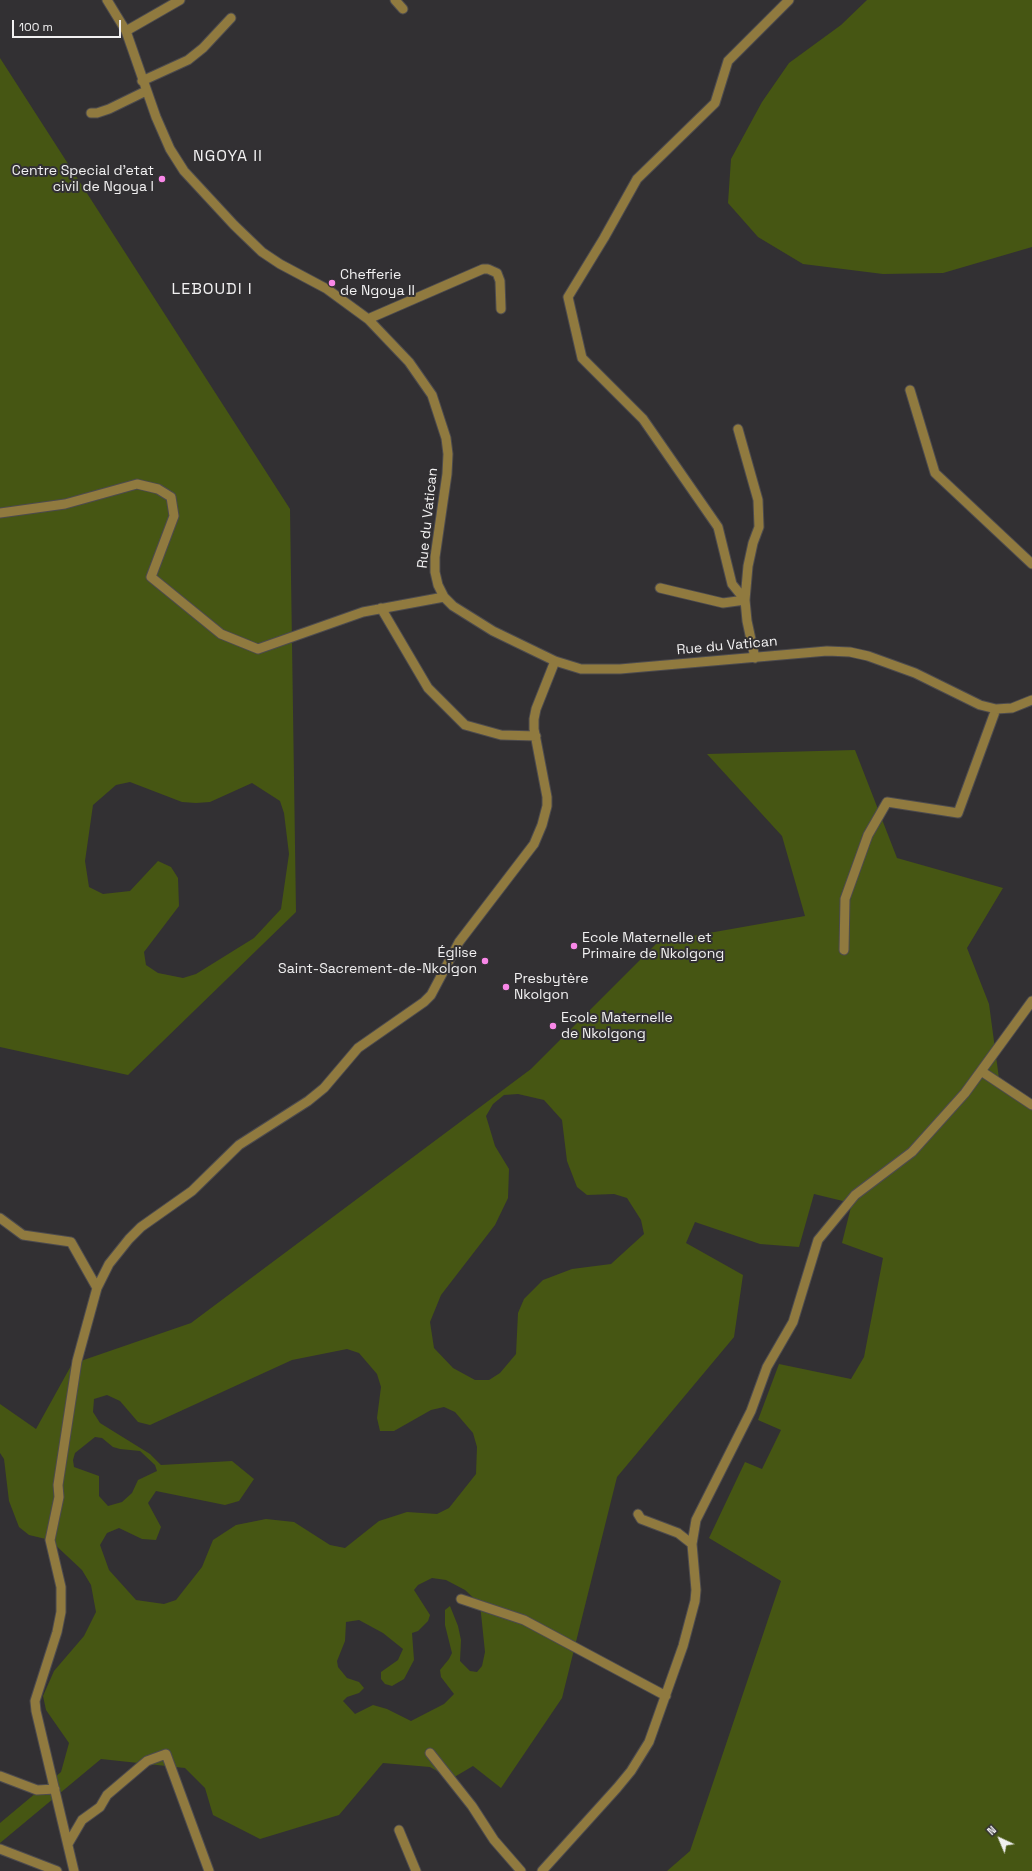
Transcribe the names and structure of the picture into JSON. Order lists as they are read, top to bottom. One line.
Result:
{"streets":{"street":["Rue du Vatican"]},"districts":["NGOYA II","LEBOUDI I"],"places":["Centre Special d'etat civil de Ngoya I","Chefferie de Ngoya II","Ecole Maternelle et Primaire de Nkolgong","Église Saint-Sacrement-de-Nkolgon","Presbytère Nkolgon","Ecole Maternelle de Nkolgong"],"scale_bar":"100 m","north":"top left"}
